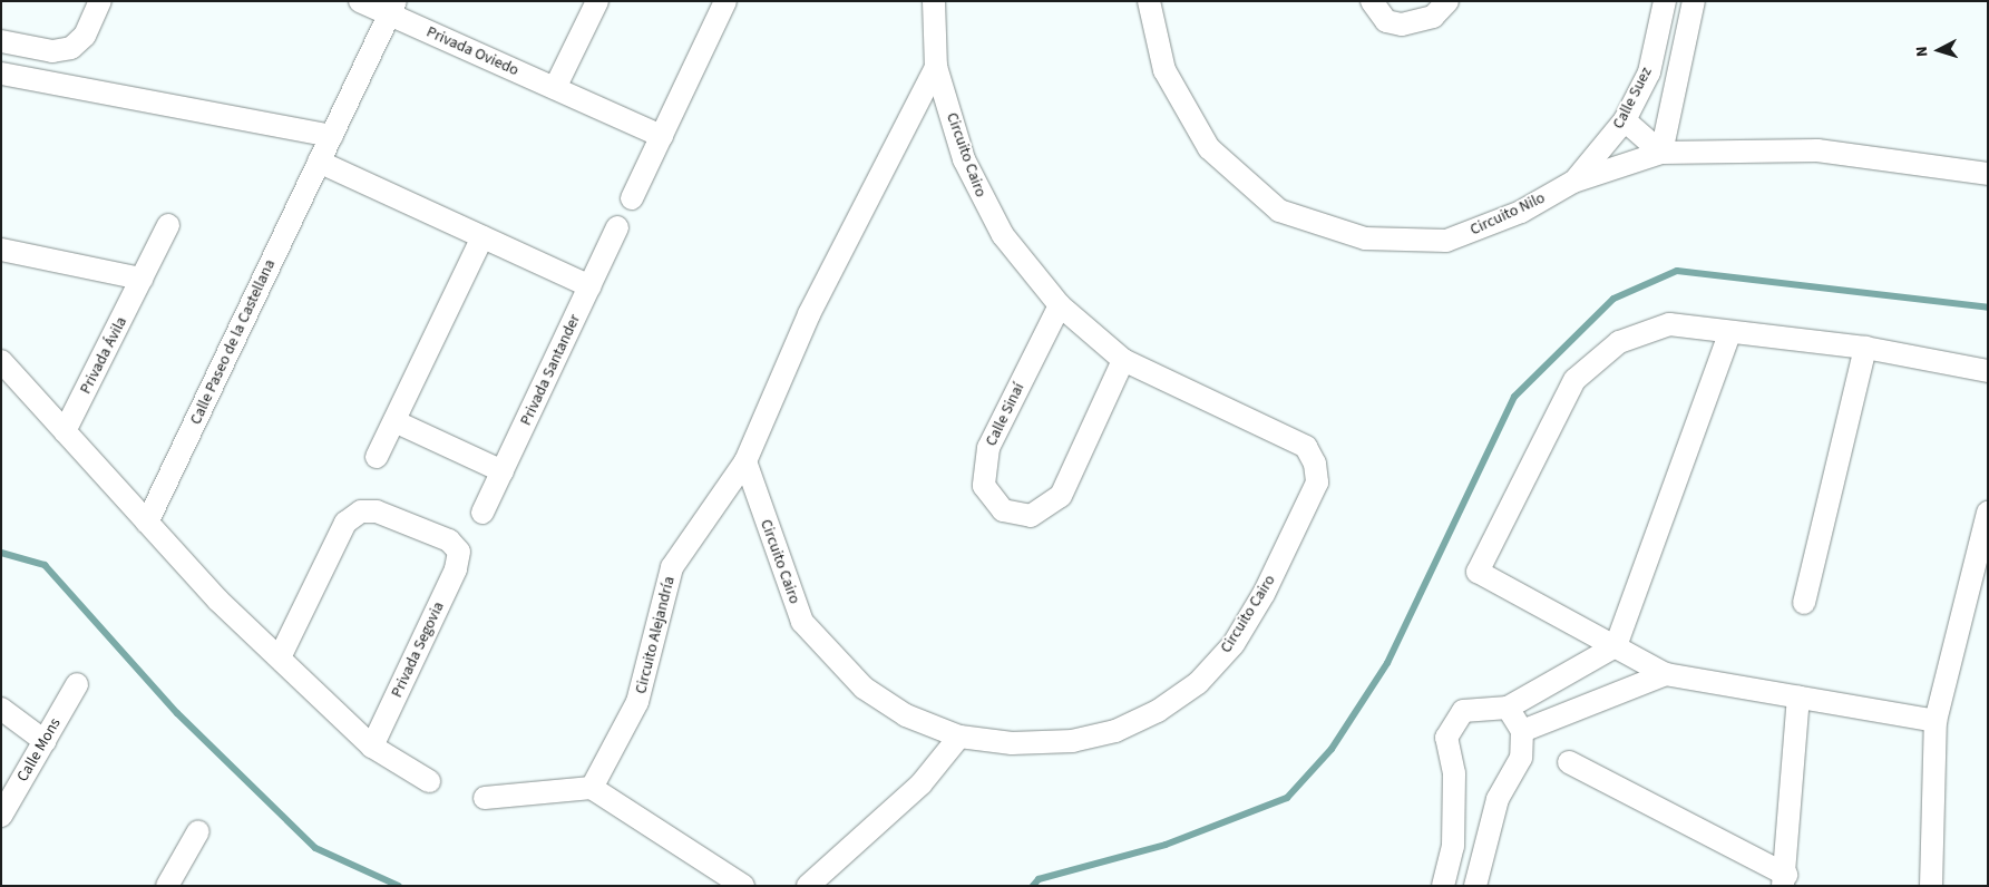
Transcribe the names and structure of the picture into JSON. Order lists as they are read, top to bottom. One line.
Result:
{"streets":{"street":["Privada Oviedo","Calle Suez","Circuito Cairo","Circuito Nilo","Calle Paseo de la Castellana","Privada Ávila","Privada Santander","Calle Sinaí","Circuito Alejandría","Privada Segovia","Calle Mons"]},"crossings":[["Privada Oviedo","Calle Paseo de la Castellana"],["Calle Suez","Circuito Nilo"],["Circuito Cairo","Calle Sinaí"],["Circuito Cairo","Circuito Alejandría"]],"north":"left"}
